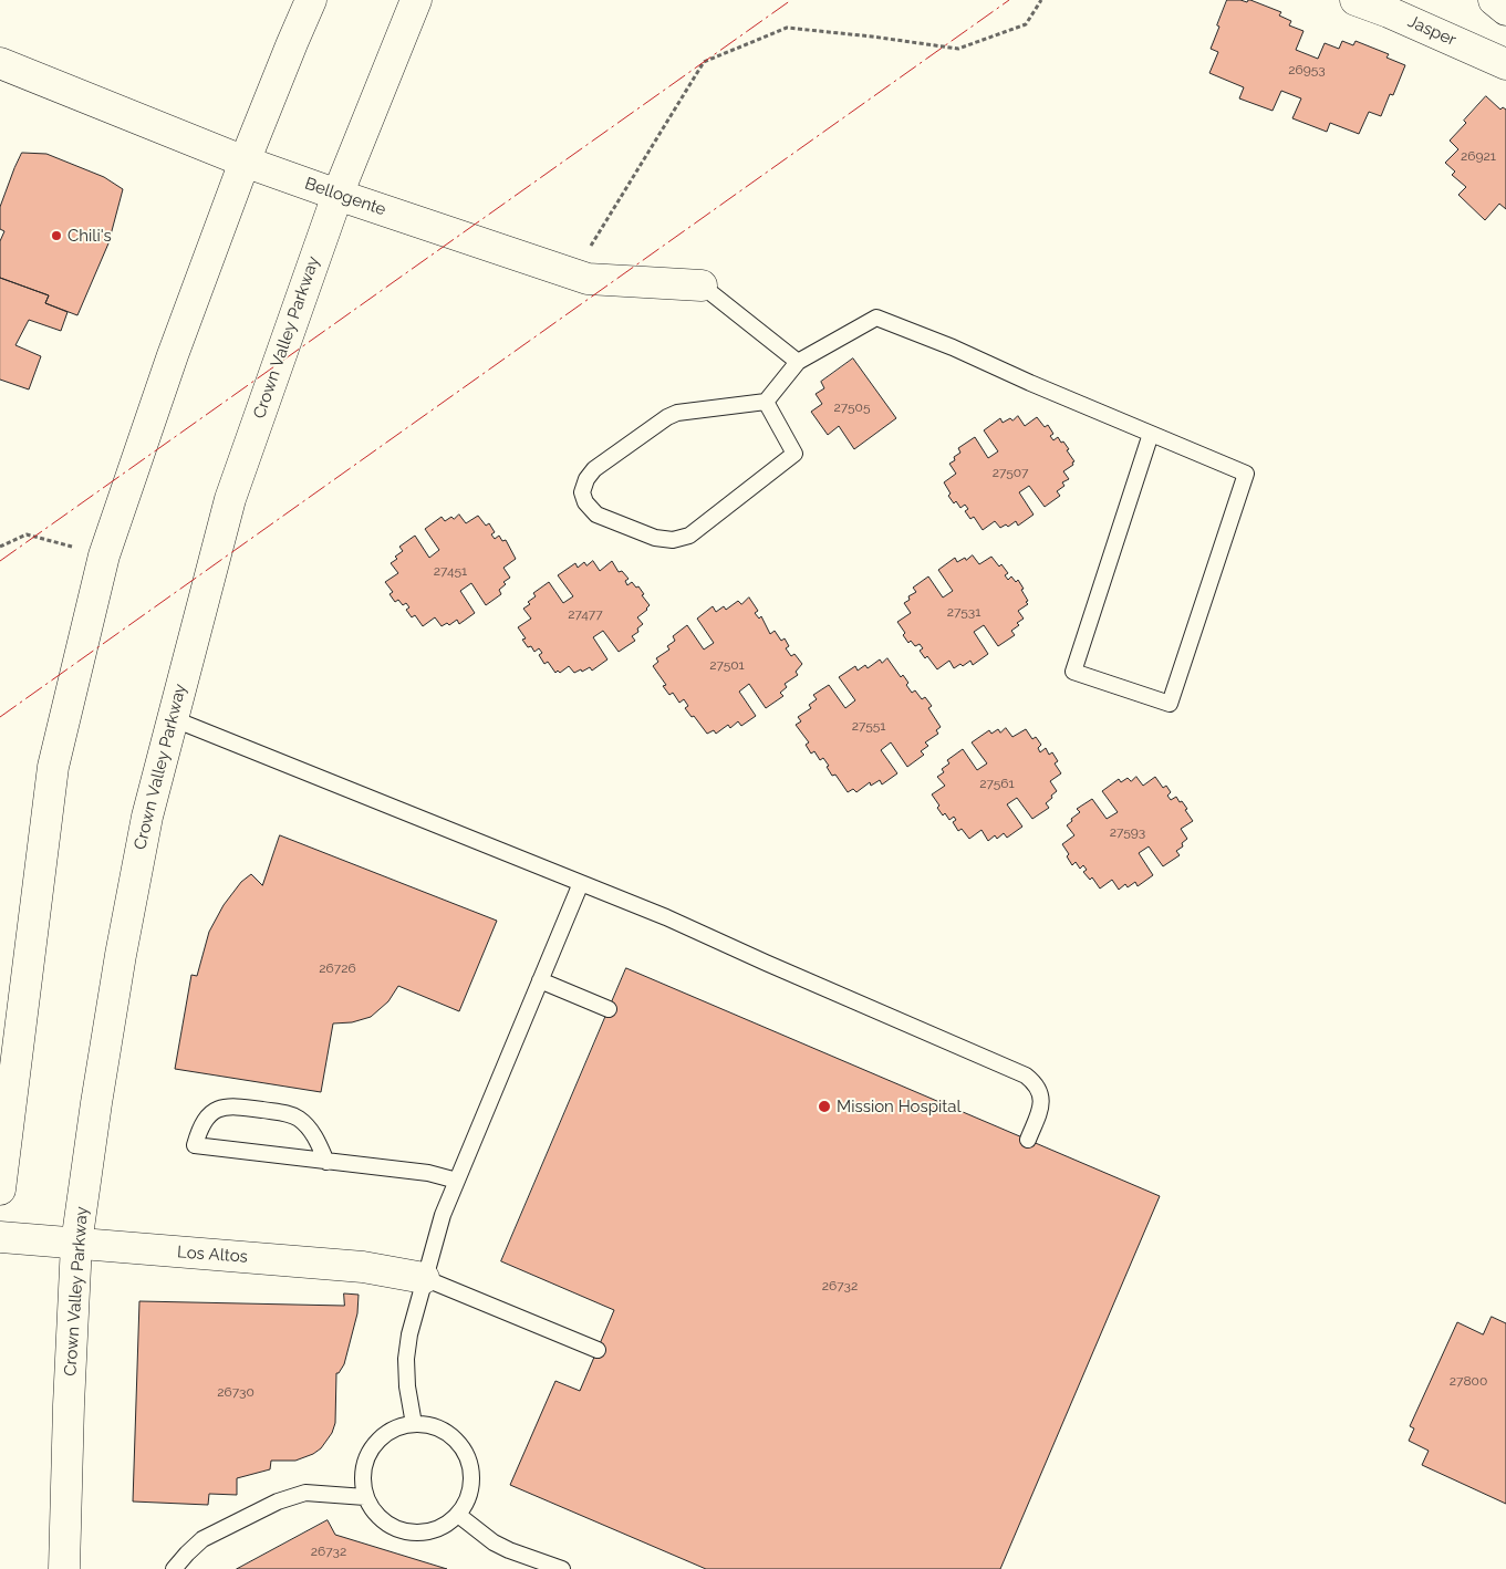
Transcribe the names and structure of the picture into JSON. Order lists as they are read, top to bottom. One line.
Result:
{"streets":{"main road":["Jasper","Bellogente","Crown Valley Parkway","Los Altos"]},"crossings":[["Bellogente","Crown Valley Parkway"],["Crown Valley Parkway","Los Altos"]],"places":["Chili's","Mission Hospital"],"house_numbers":["26953","26921","27505","27507","27451","27531","27477","27501","27551","27561","27593","26726","26732","27800","26730","26732"]}
